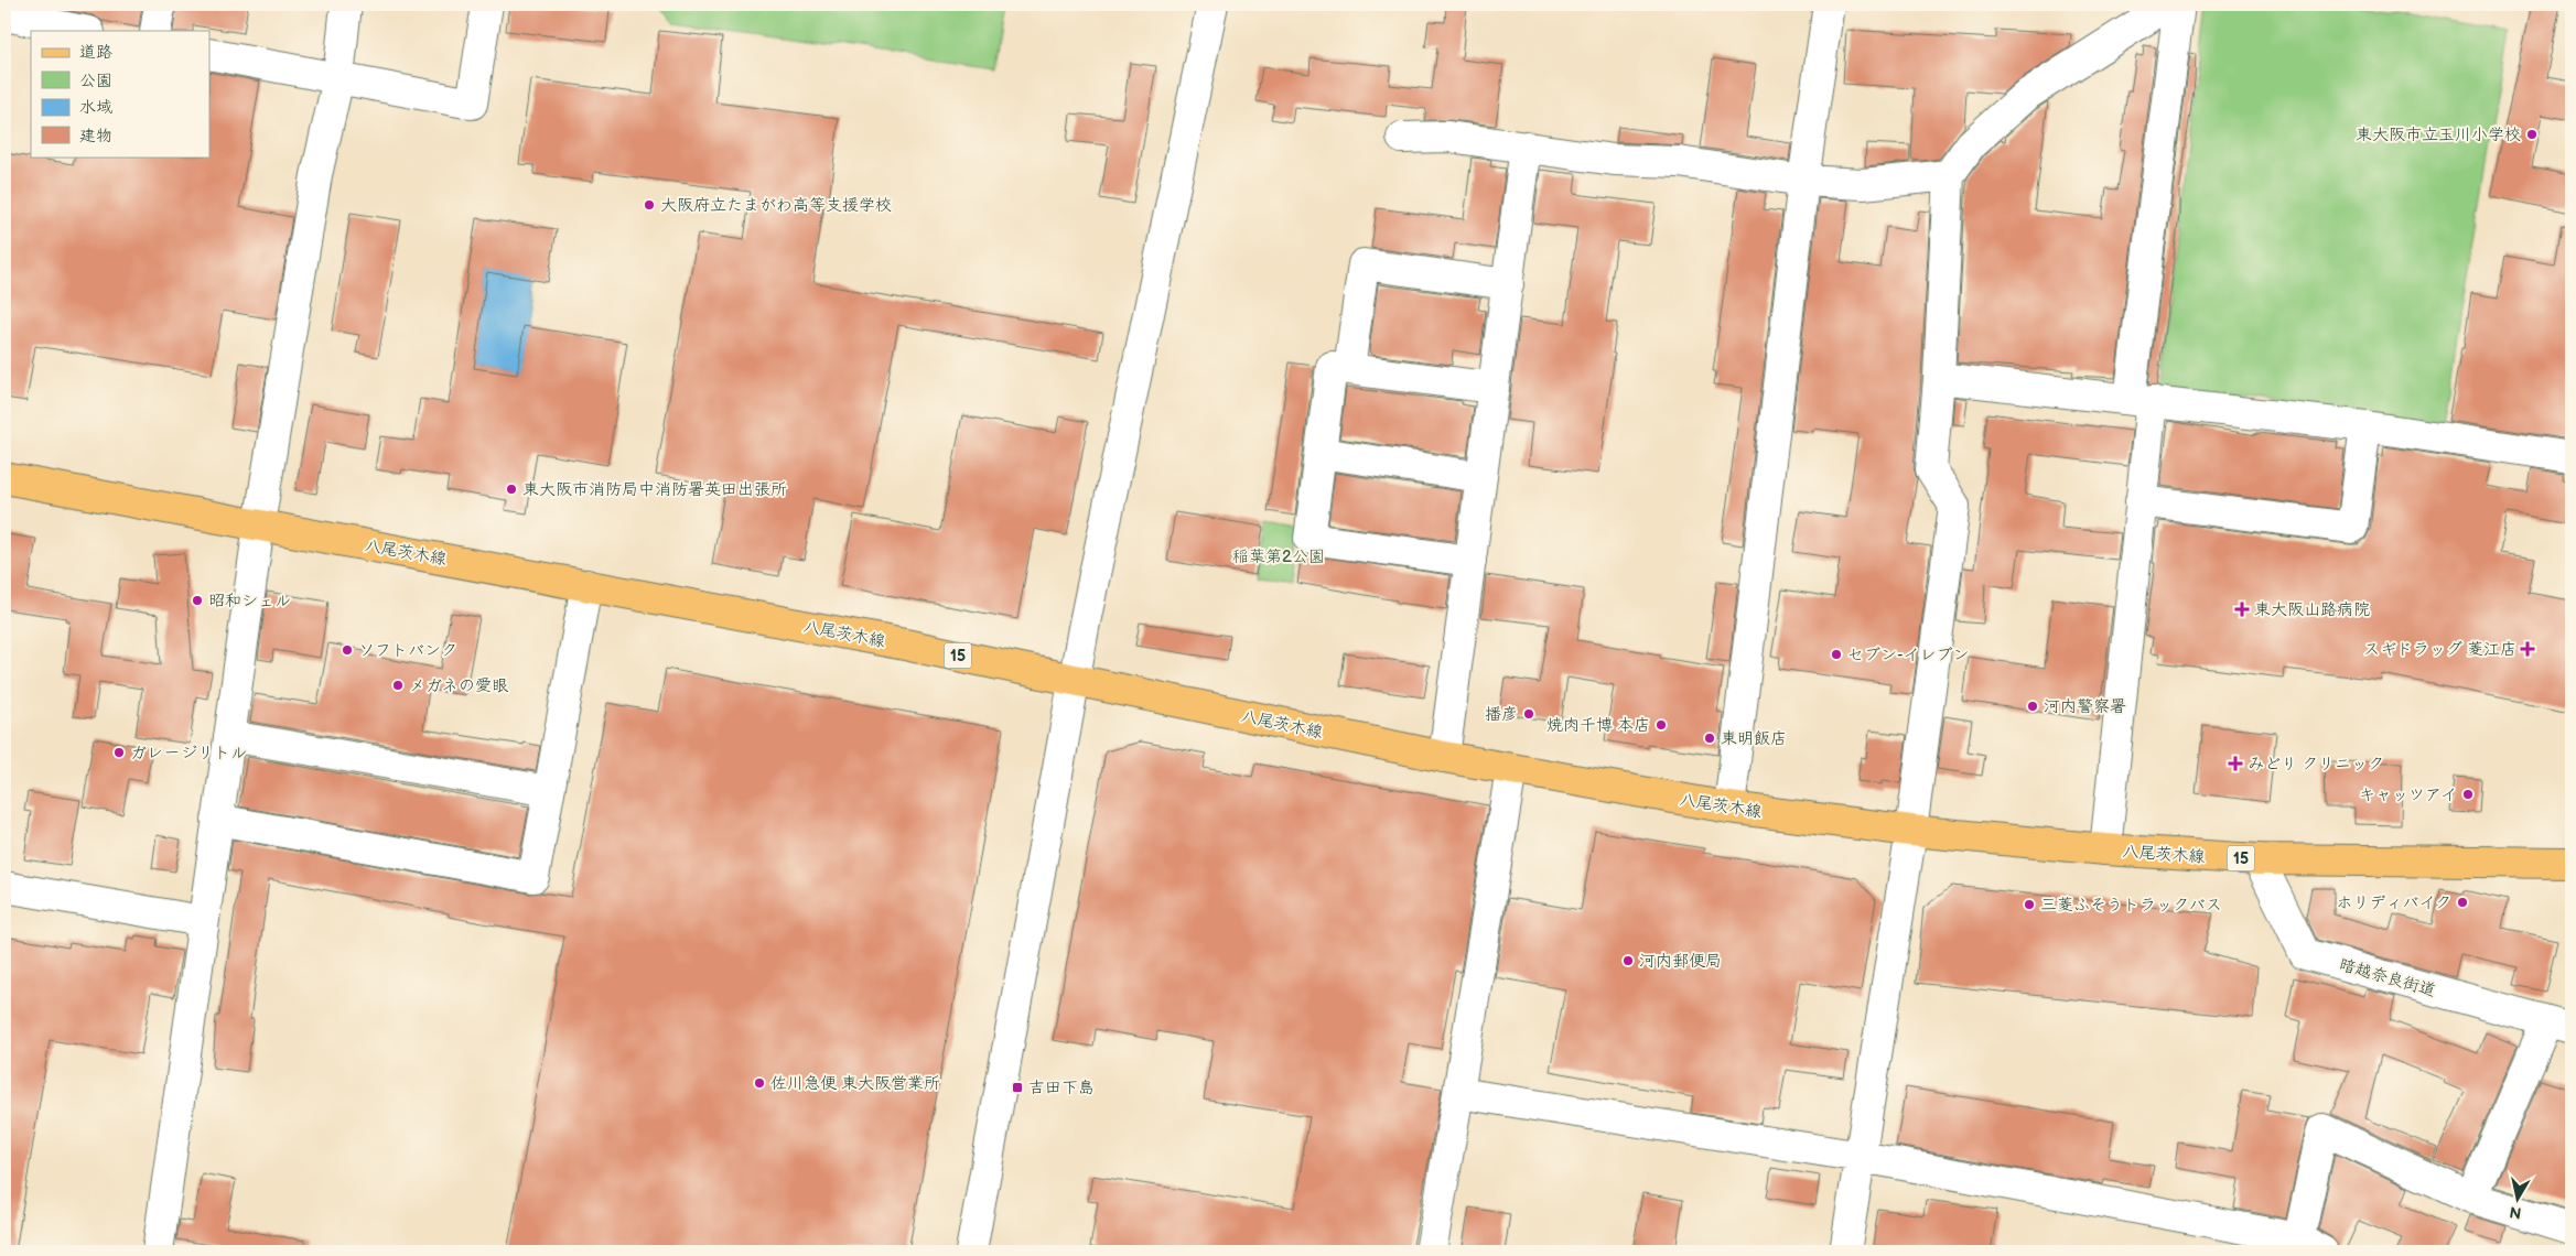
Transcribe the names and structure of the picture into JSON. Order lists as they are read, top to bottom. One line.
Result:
{"streets":{"main road":["八尾茨木線","15"],"street":["暗越奈良街道"]},"crossings":[["八尾茨木線","暗越奈良街道"]],"parks":["稲葉第2公園"],"places":{"other":["東大阪市立玉川小学校","大阪府立たまがわ高等支援学校","東大阪市消防局中消防署英田出張所","昭和シェル","ソフトバンク","セブン-イレブン","メガネの愛眼","河内警察署","播彦","焼肉千博 本店","東明飯店","ガレージリトル","キャッツアイ","ホリディバイク","三菱ふそうトラックバス","河内郵便局","佐川急便 東大阪営業所"],"health":["東大阪山路病院","スギドラッグ 菱江店","みどり クリニック"],"transit":["吉田下島"]},"legend":["道路","公園","水域","建物"],"north":"bottom"}
